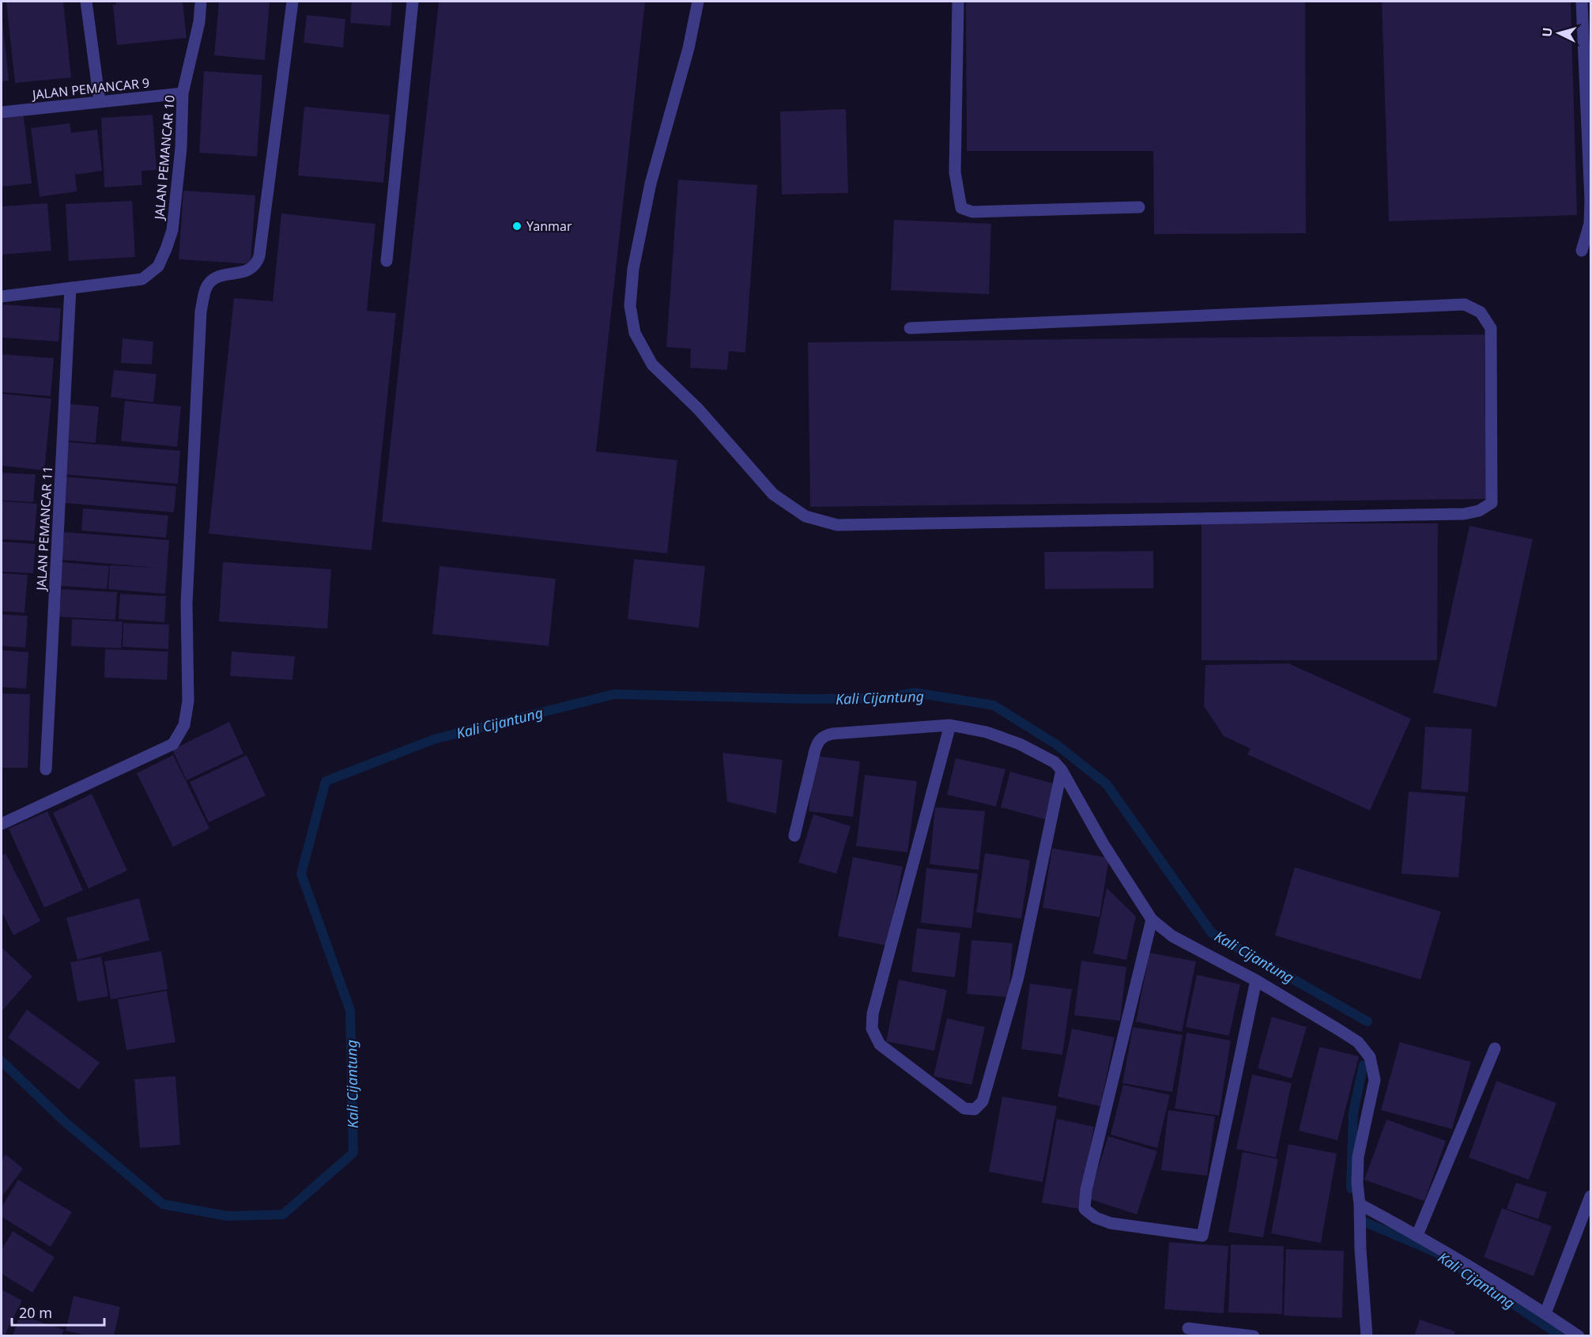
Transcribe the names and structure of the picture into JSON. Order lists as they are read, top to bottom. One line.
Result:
{"streets":{"street":["JALAN PEMANCAR 9","JALAN PEMANCAR 10","JALAN PEMANCAR 11"]},"crossings":[["JALAN PEMANCAR 9","JALAN PEMANCAR 10"],["JALAN PEMANCAR 10","JALAN PEMANCAR 11"]],"water":["Kali Cijantung"],"places":["Yanmar"],"scale_bar":"20 m","north":"left"}
